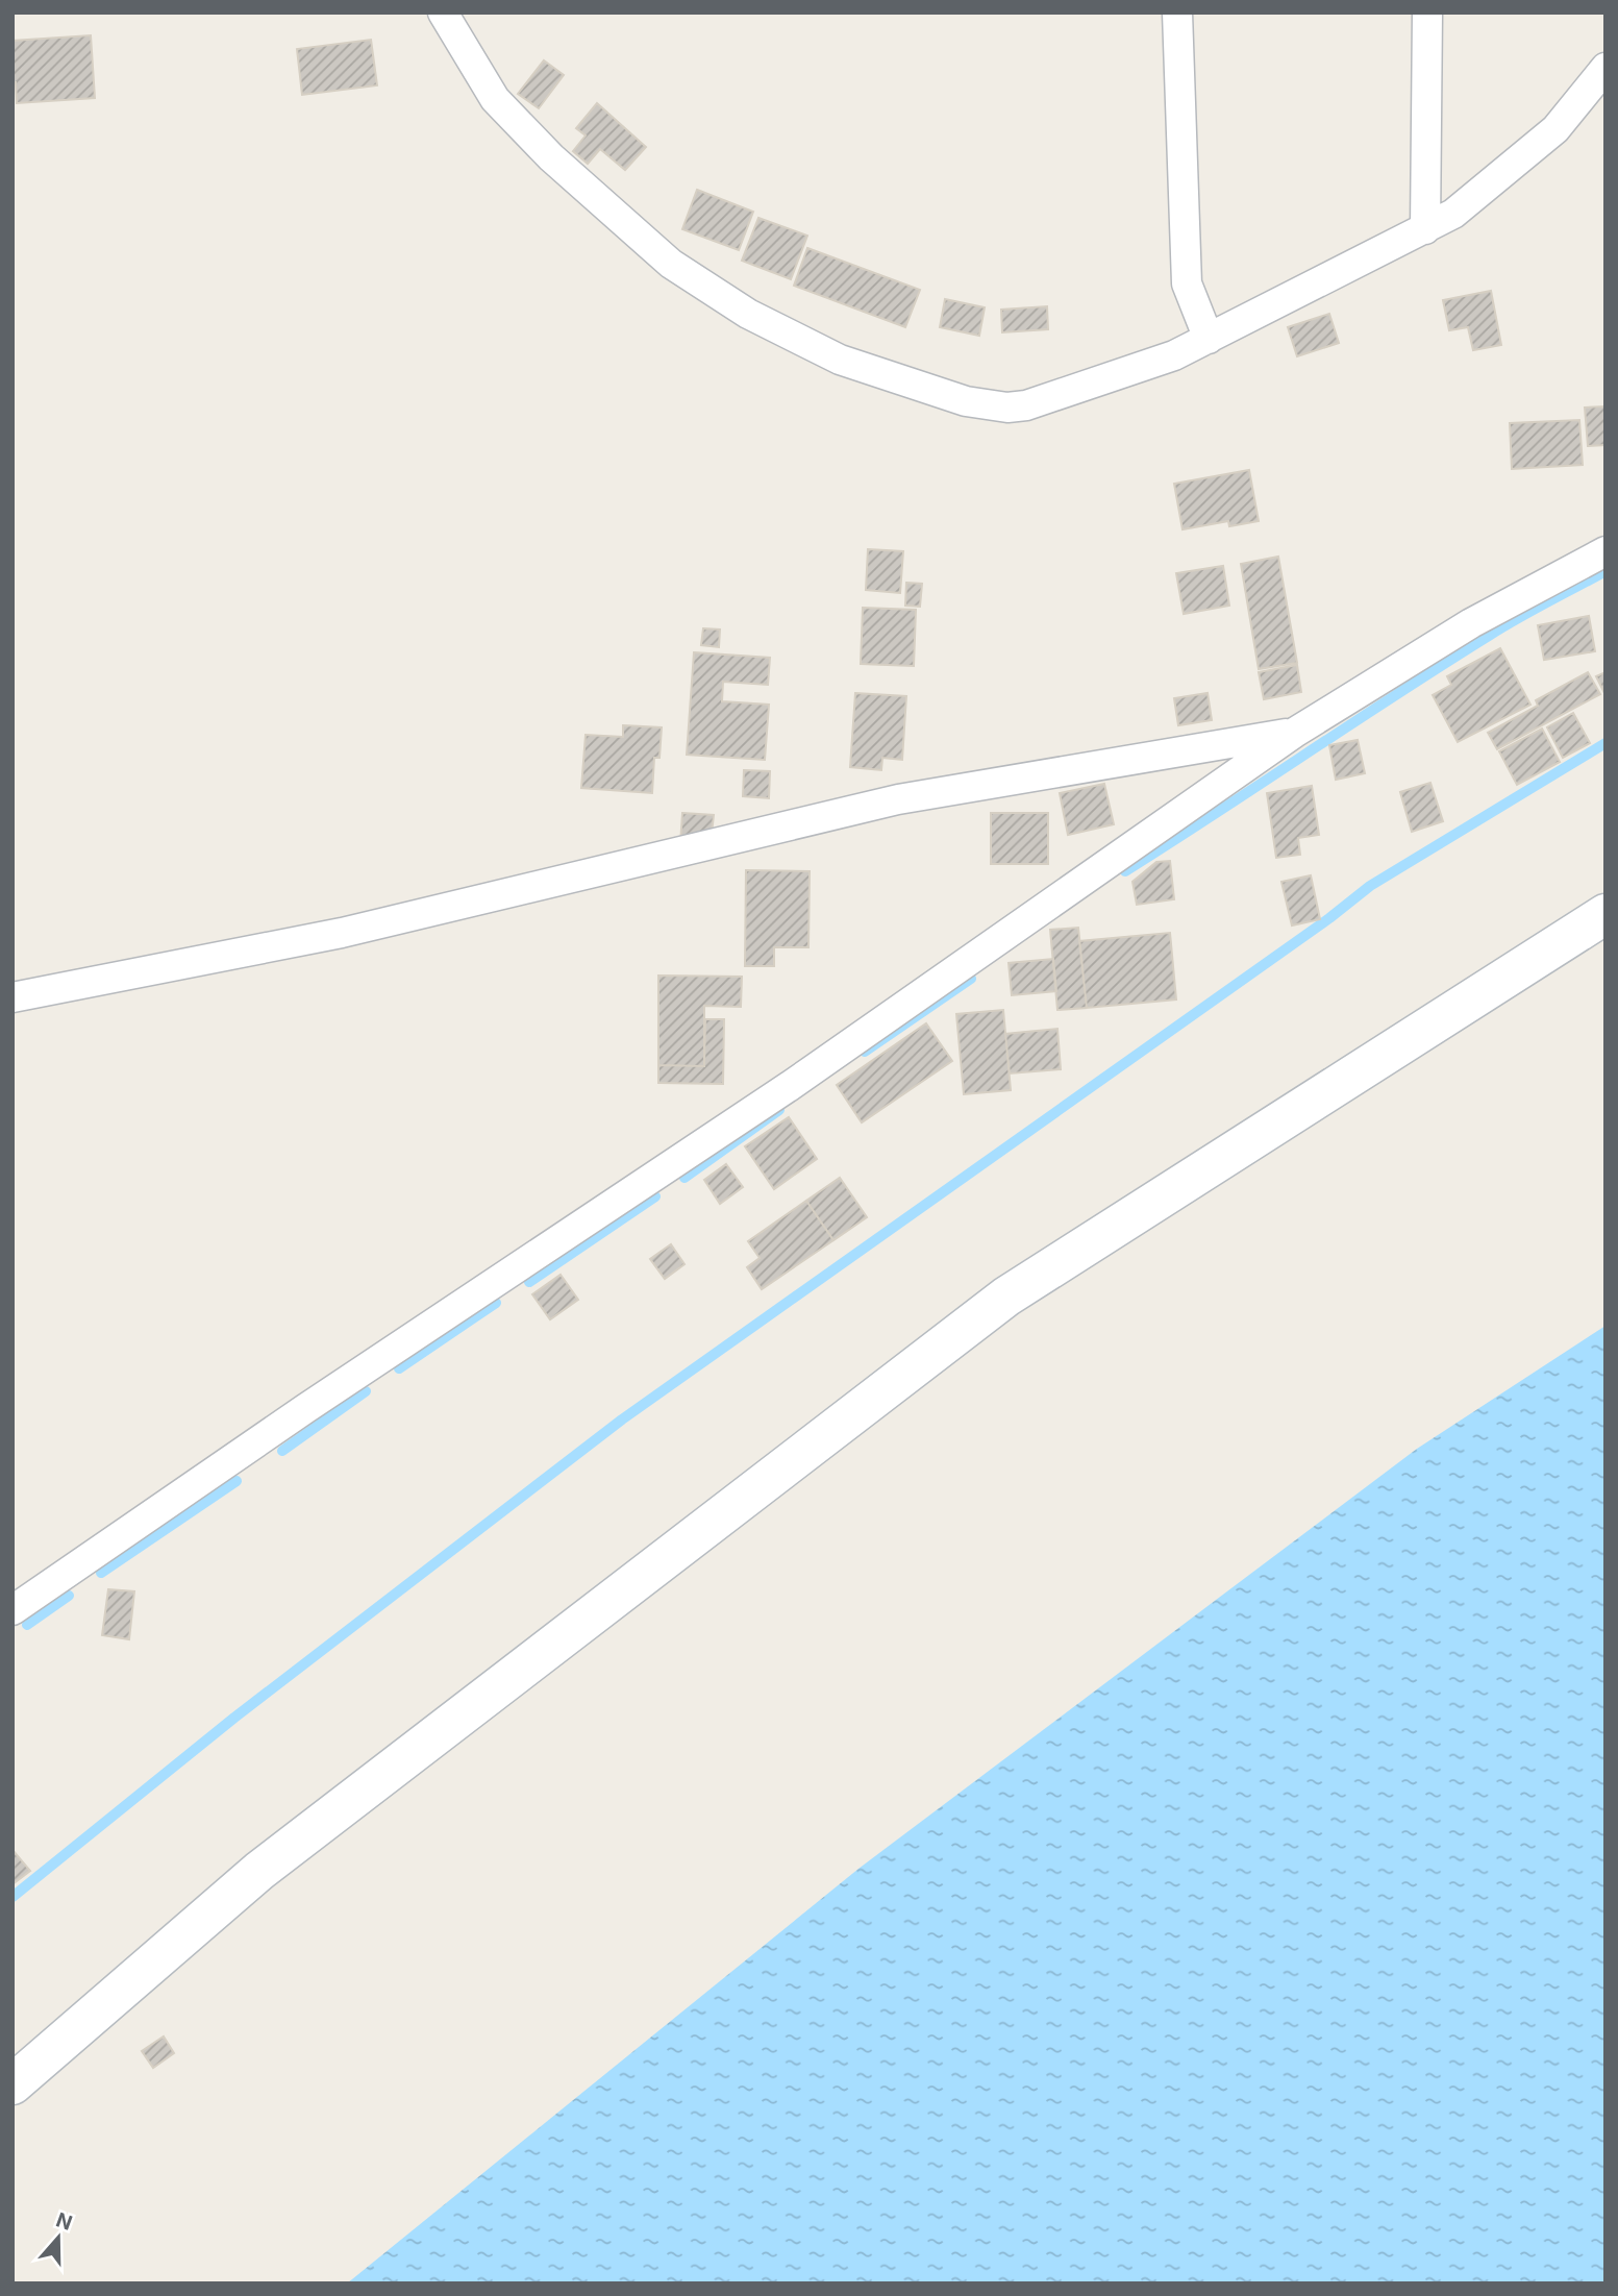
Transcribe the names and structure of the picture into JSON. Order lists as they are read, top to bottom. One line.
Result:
{"north":"top"}
